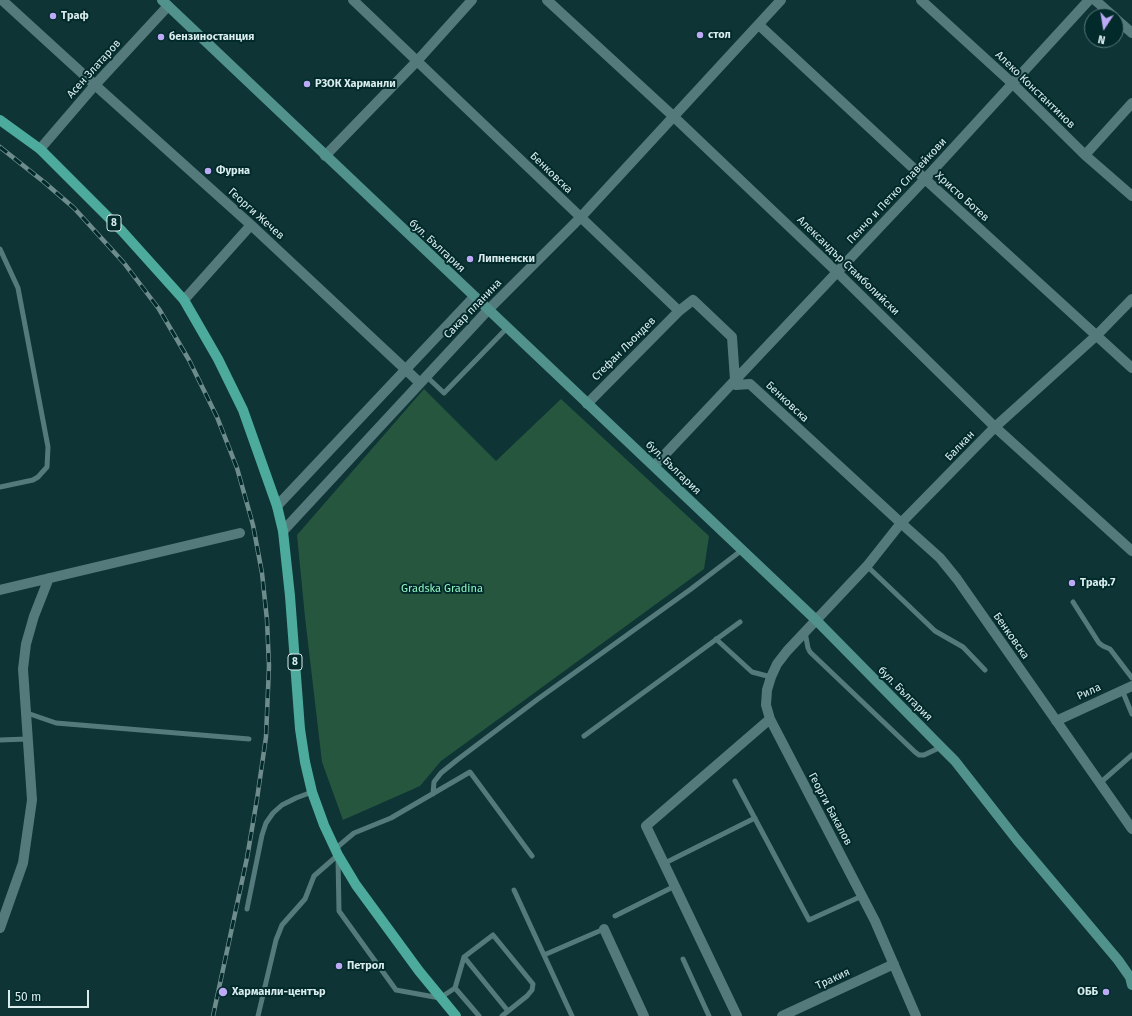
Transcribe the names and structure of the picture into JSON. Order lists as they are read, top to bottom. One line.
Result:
{"streets":{"main road":["8"],"street":["Асен Златаров","Алеко Константинов","Бенковска","Пенчо и Петко Славейкови","Христо Ботев","Георги Жечев","бул. България","Александър Стамболийски","Сакар планина","Стефан Льондев","Балкан","Рила","Георги Бакалов","Тракия"]},"crossings":[["Асен Златаров","Георги Жечев"],["Асен Златаров","8"],["Асен Златаров","бул. България"],["Алеко Константинов","Пенчо и Петко Славейкови"],["Бенковска","Пенчо и Петко Славейкови"],["Бенковска","Сакар планина"],["Бенковска","Стефан Льондев"],["Бенковска","Балкан"],["Бенковска","Рила"],["Пенчо и Петко Славейкови","Христо Ботев"],["Пенчо и Петко Славейкови","бул. България"],["Пенчо и Петко Славейкови","Александър Стамболийски"],["Христо Ботев","Сакар планина"],["Христо Ботев","Балкан"],["Георги Жечев","Сакар планина"],["8","Сакар планина"],["бул. България","Сакар планина"],["бул. България","Стефан Льондев"],["бул. България","Балкан"],["бул. България","Георги Бакалов"],["Александър Стамболийски","Сакар планина"],["Александър Стамболийски","Балкан"],["Балкан","Георги Бакалов"],["Георги Бакалов","Тракия"]],"parks":["Gradska Gradina"],"places":["Траф","стол","бензиностанция","РЗОК Харманли","Фурна","Липненски","Траф.7","Петрол","Харманли-център","ОББ"],"scale_bar":"50 m","north":"bottom"}
